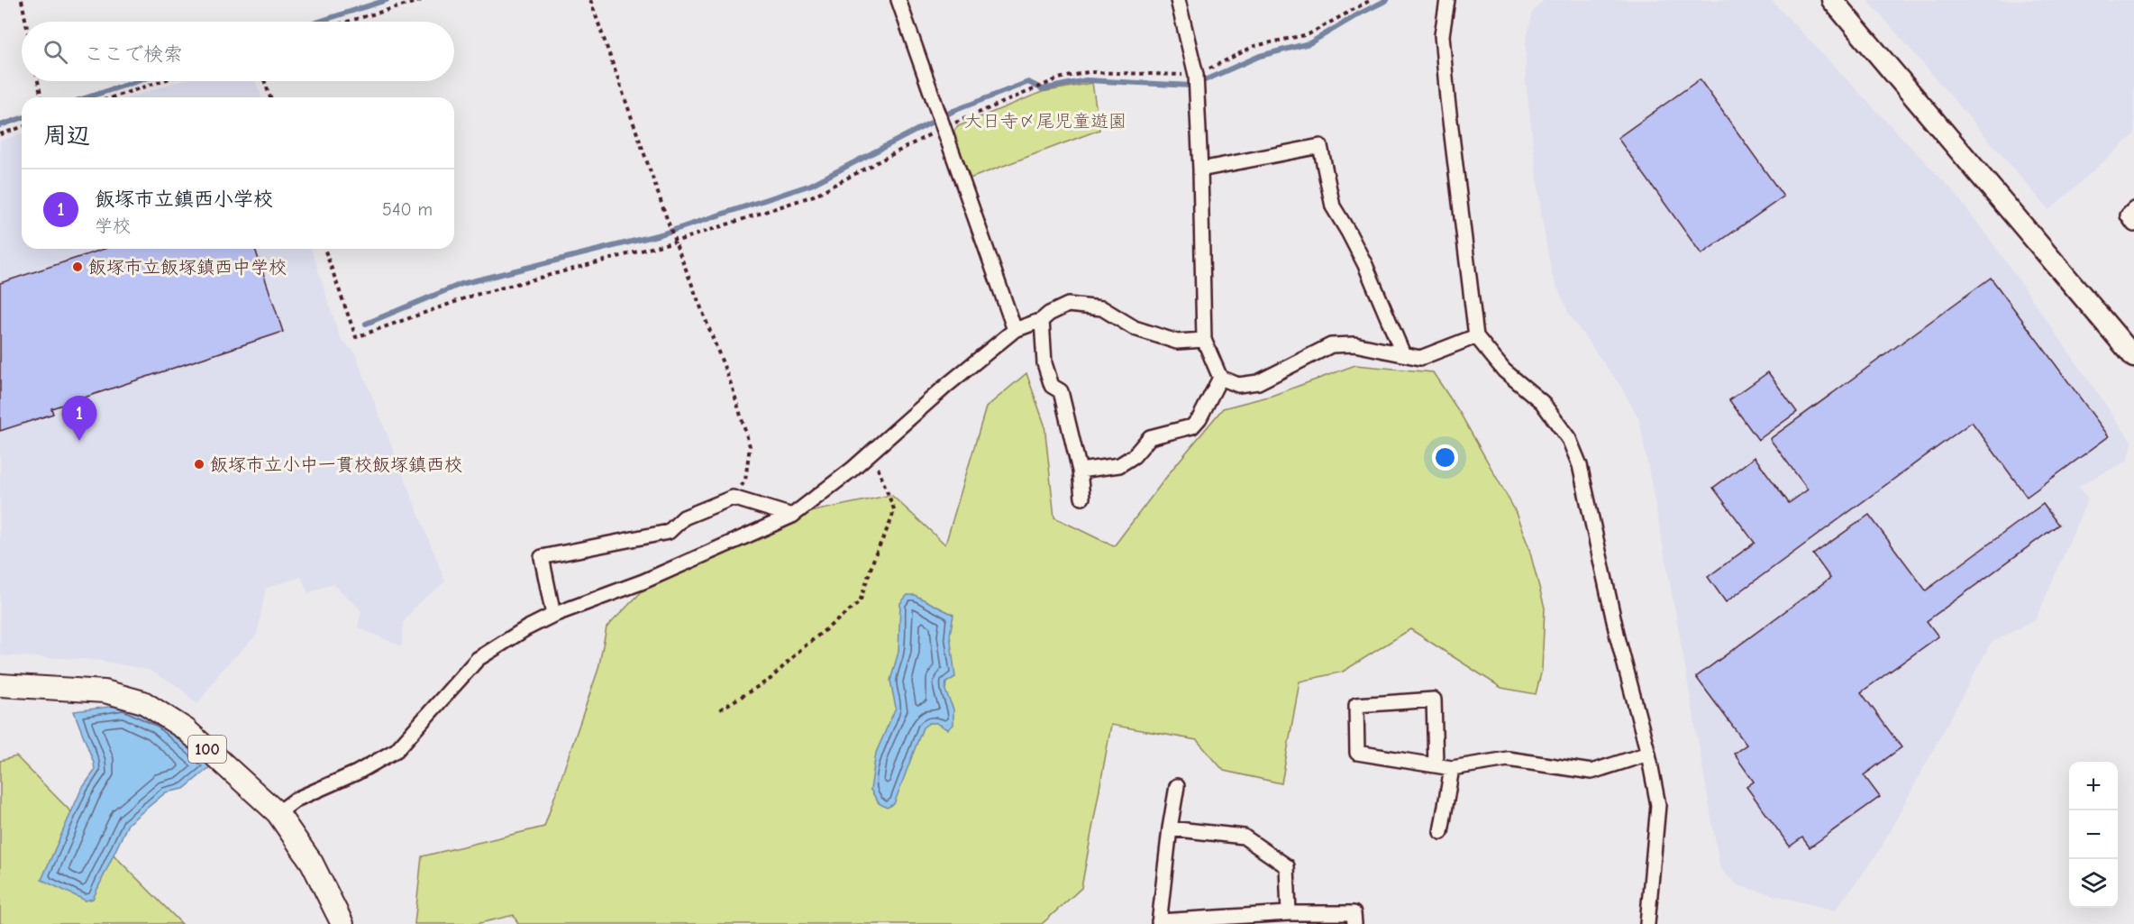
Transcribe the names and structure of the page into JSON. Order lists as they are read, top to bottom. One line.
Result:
{"streets":{"main road":["100"]},"parks":["大日寺〆尾児童遊園"],"places":["飯塚市立飯塚鎮西中学校","飯塚市立小中一貫校飯塚鎮西校"],"page":{"search":"ここで検索","heading":"周辺","list":[{"mark":"1","name":"飯塚市立鎮西小学校","note":"学校","value":"540 m"}],"pins":"1","map_buttons":["+","−"]}}
